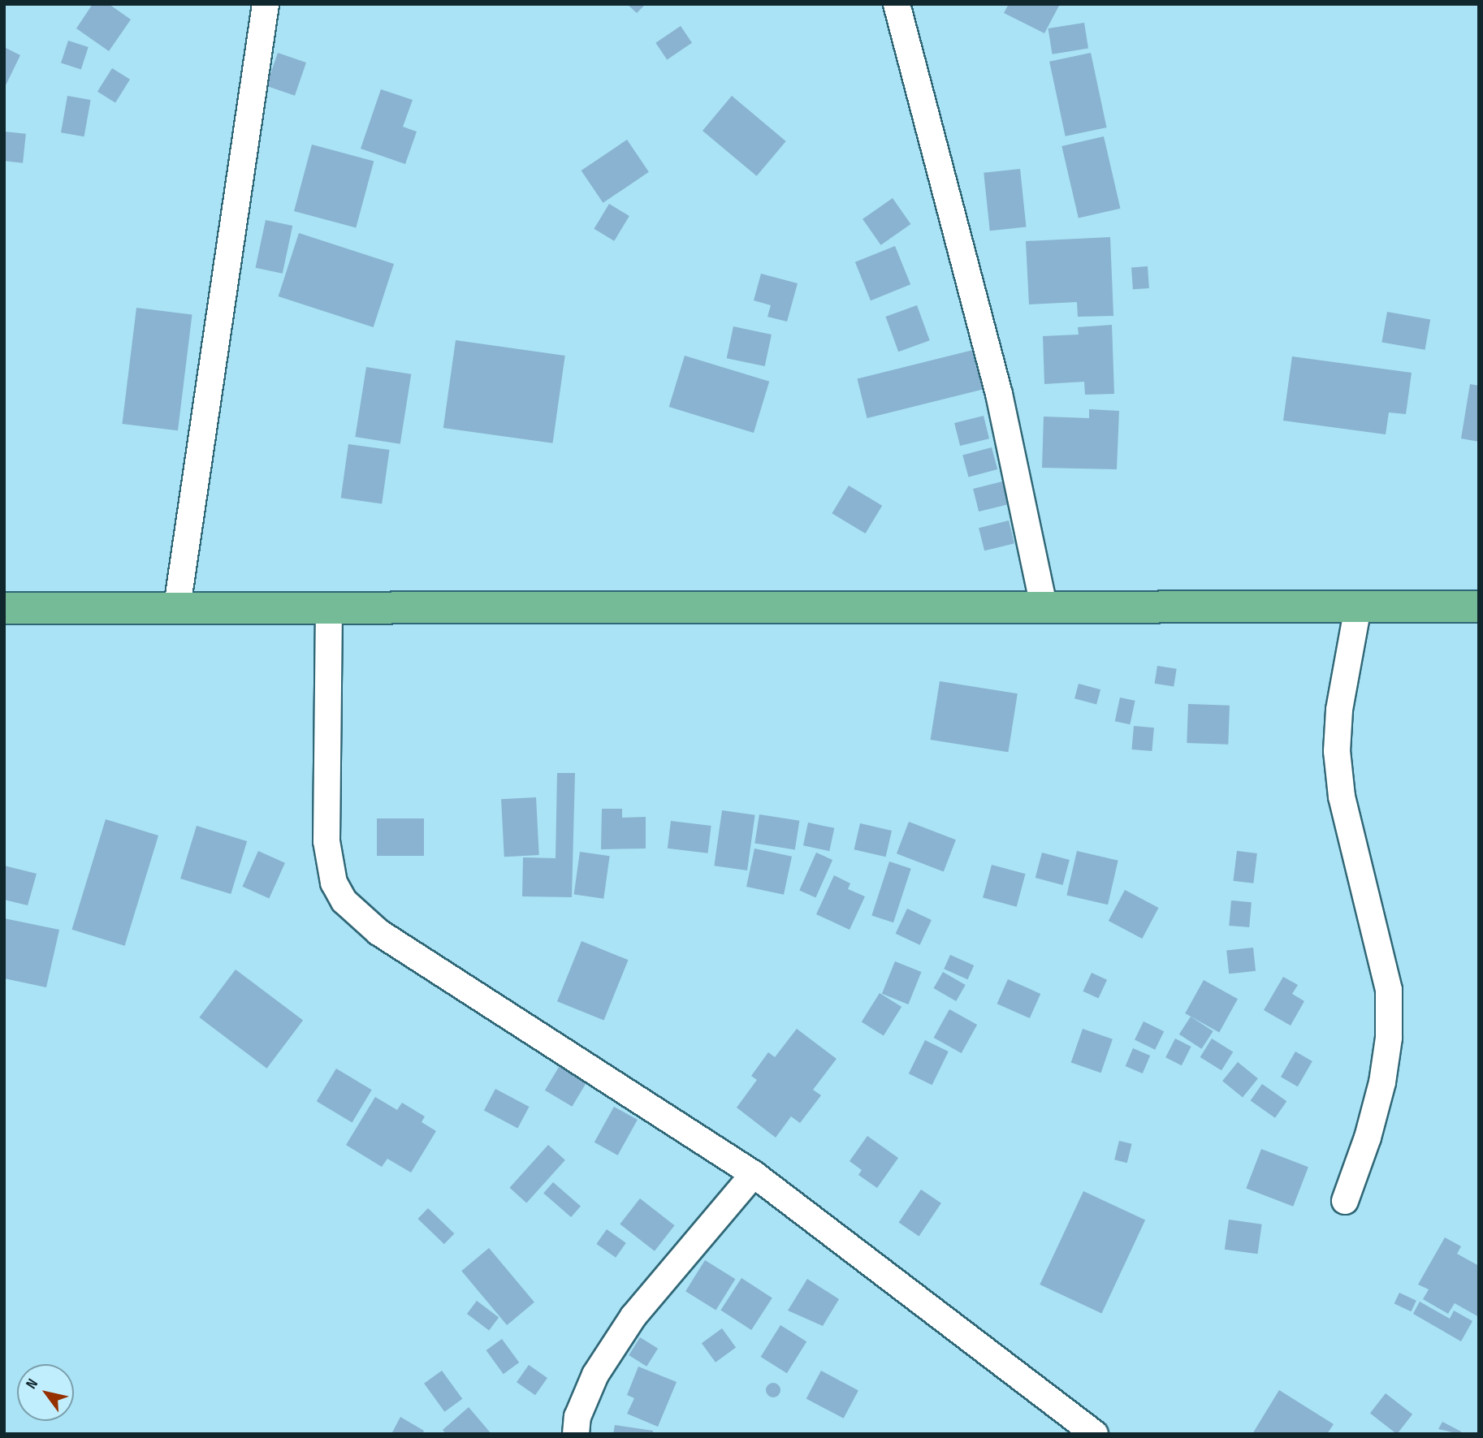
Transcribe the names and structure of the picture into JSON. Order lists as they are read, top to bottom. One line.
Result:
{"north":"top left"}
